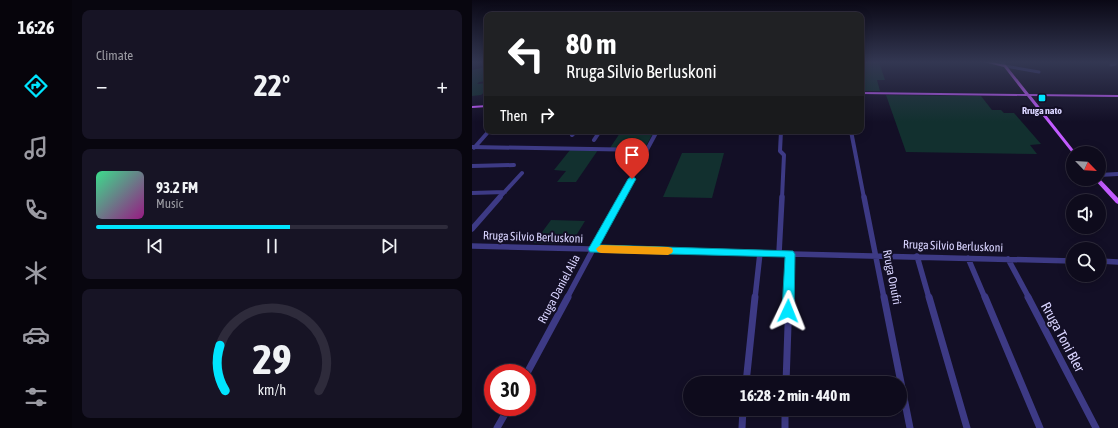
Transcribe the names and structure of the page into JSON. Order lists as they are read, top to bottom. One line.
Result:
{"streets":{"street":["Rruga Silvio Berluskoni","Rruga Onufri","Rruga Daniel Alia","Rruga Toni Bler"]},"crossings":[["Rruga Silvio Berluskoni","Rruga Onufri"],["Rruga Silvio Berluskoni","Rruga Daniel Alia"],["Rruga Silvio Berluskoni","Rruga Toni Bler"]],"places":{"transit":["Rruga nato"]},"north":"bottom right","page":{"tabs":"16:26","tile":"Climate","turn":["80 m","Rruga Silvio Berluskoni"],"heat":["−","22°","+"],"then":"Then","song":["93.2 FM","Music"],"limit":"30","trip":"16:28 · 2 min · 440 m","gauge":["29","km/h"]}}
